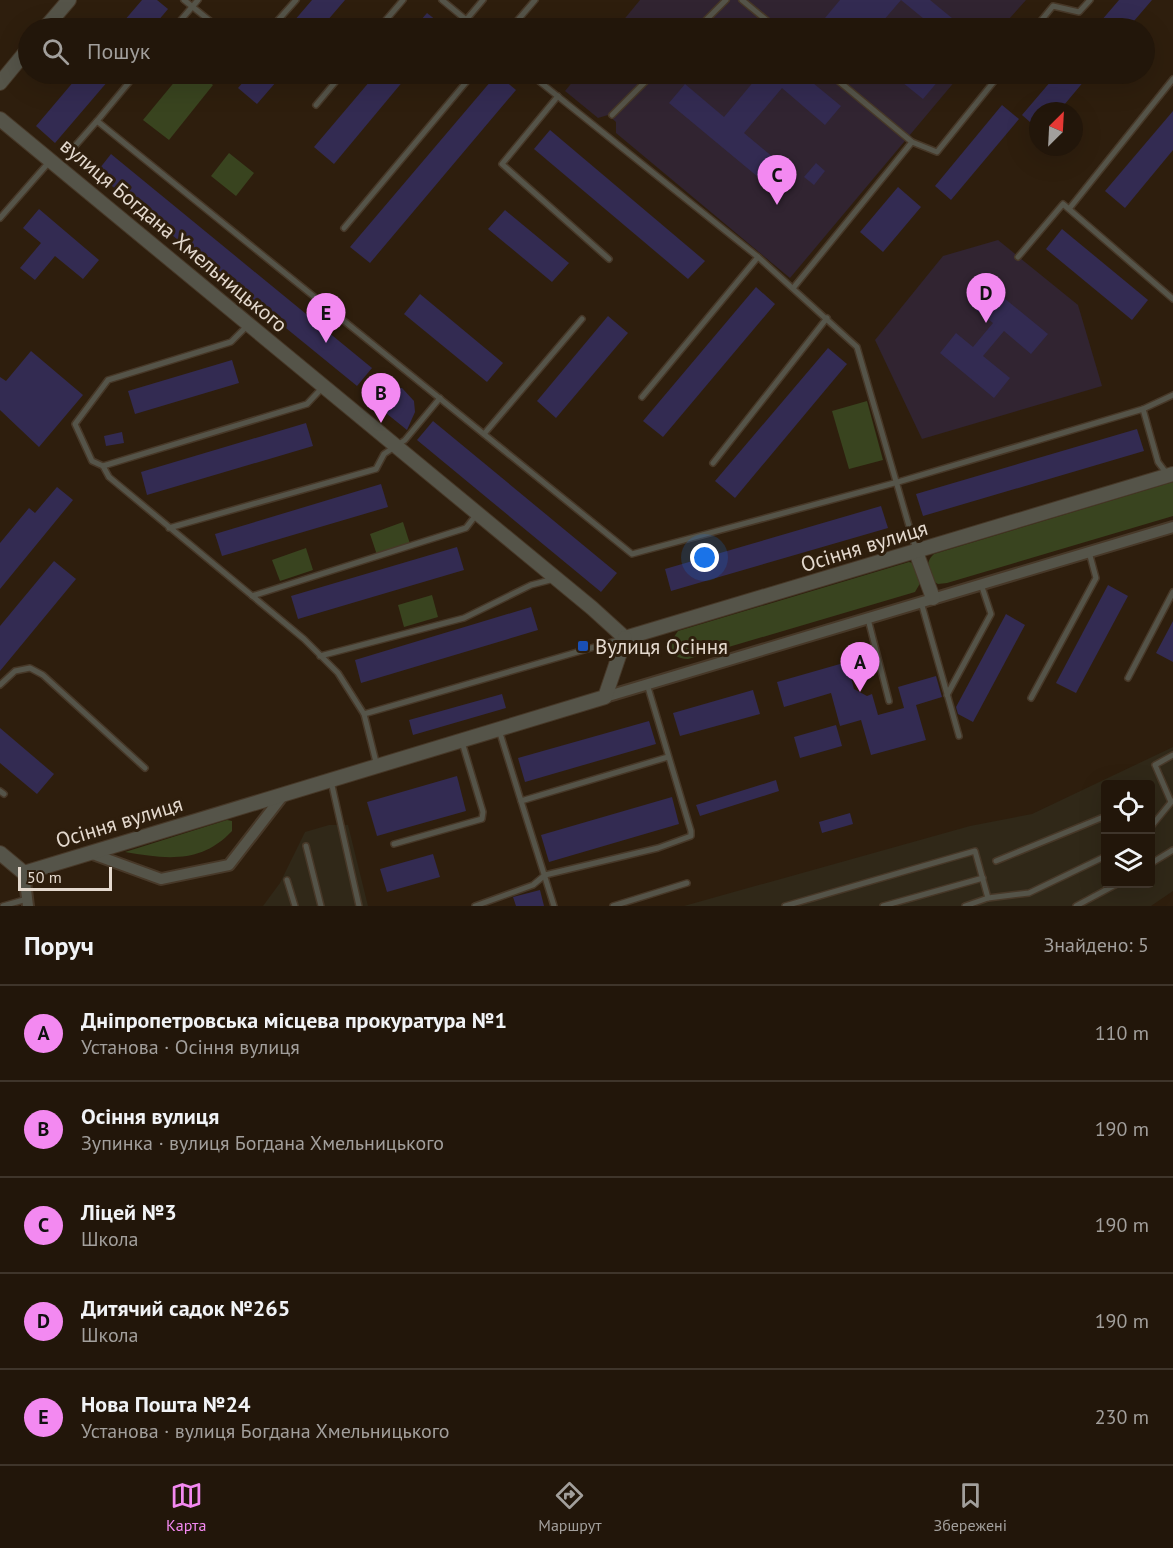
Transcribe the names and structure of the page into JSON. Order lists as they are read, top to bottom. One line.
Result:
{"streets":{"street":["вулиця Богдана Хмельницького","Осіння вулиця"]},"crossings":[["вулиця Богдана Хмельницького","Осіння вулиця"]],"places":{"transit":["Вулиця Осіння"]},"scale_bar":"50 m","north":"top right","page":{"search":"Пошук","pins":["C","D","E","B","A"],"scale":"50 m","heading":["Поруч","Знайдено: 5"],"list":[{"mark":"A","name":"Дніпропетровська місцева прокуратура №1","note":"Установа · Осіння вулиця","value":"110 m"},{"mark":"B","name":"Осіння вулиця","note":"Зупинка · вулиця Богдана Хмельницького","value":"190 m"},{"mark":"C","name":"Ліцей №3","note":"Школа","value":"190 m"},{"mark":"D","name":"Дитячий садок №265","note":"Школа","value":"190 m"},{"mark":"E","name":"Нова Пошта №24","note":"Установа · вулиця Богдана Хмельницького","value":"230 m"}],"nav":["Карта","Маршрут","Збережені"]}}
